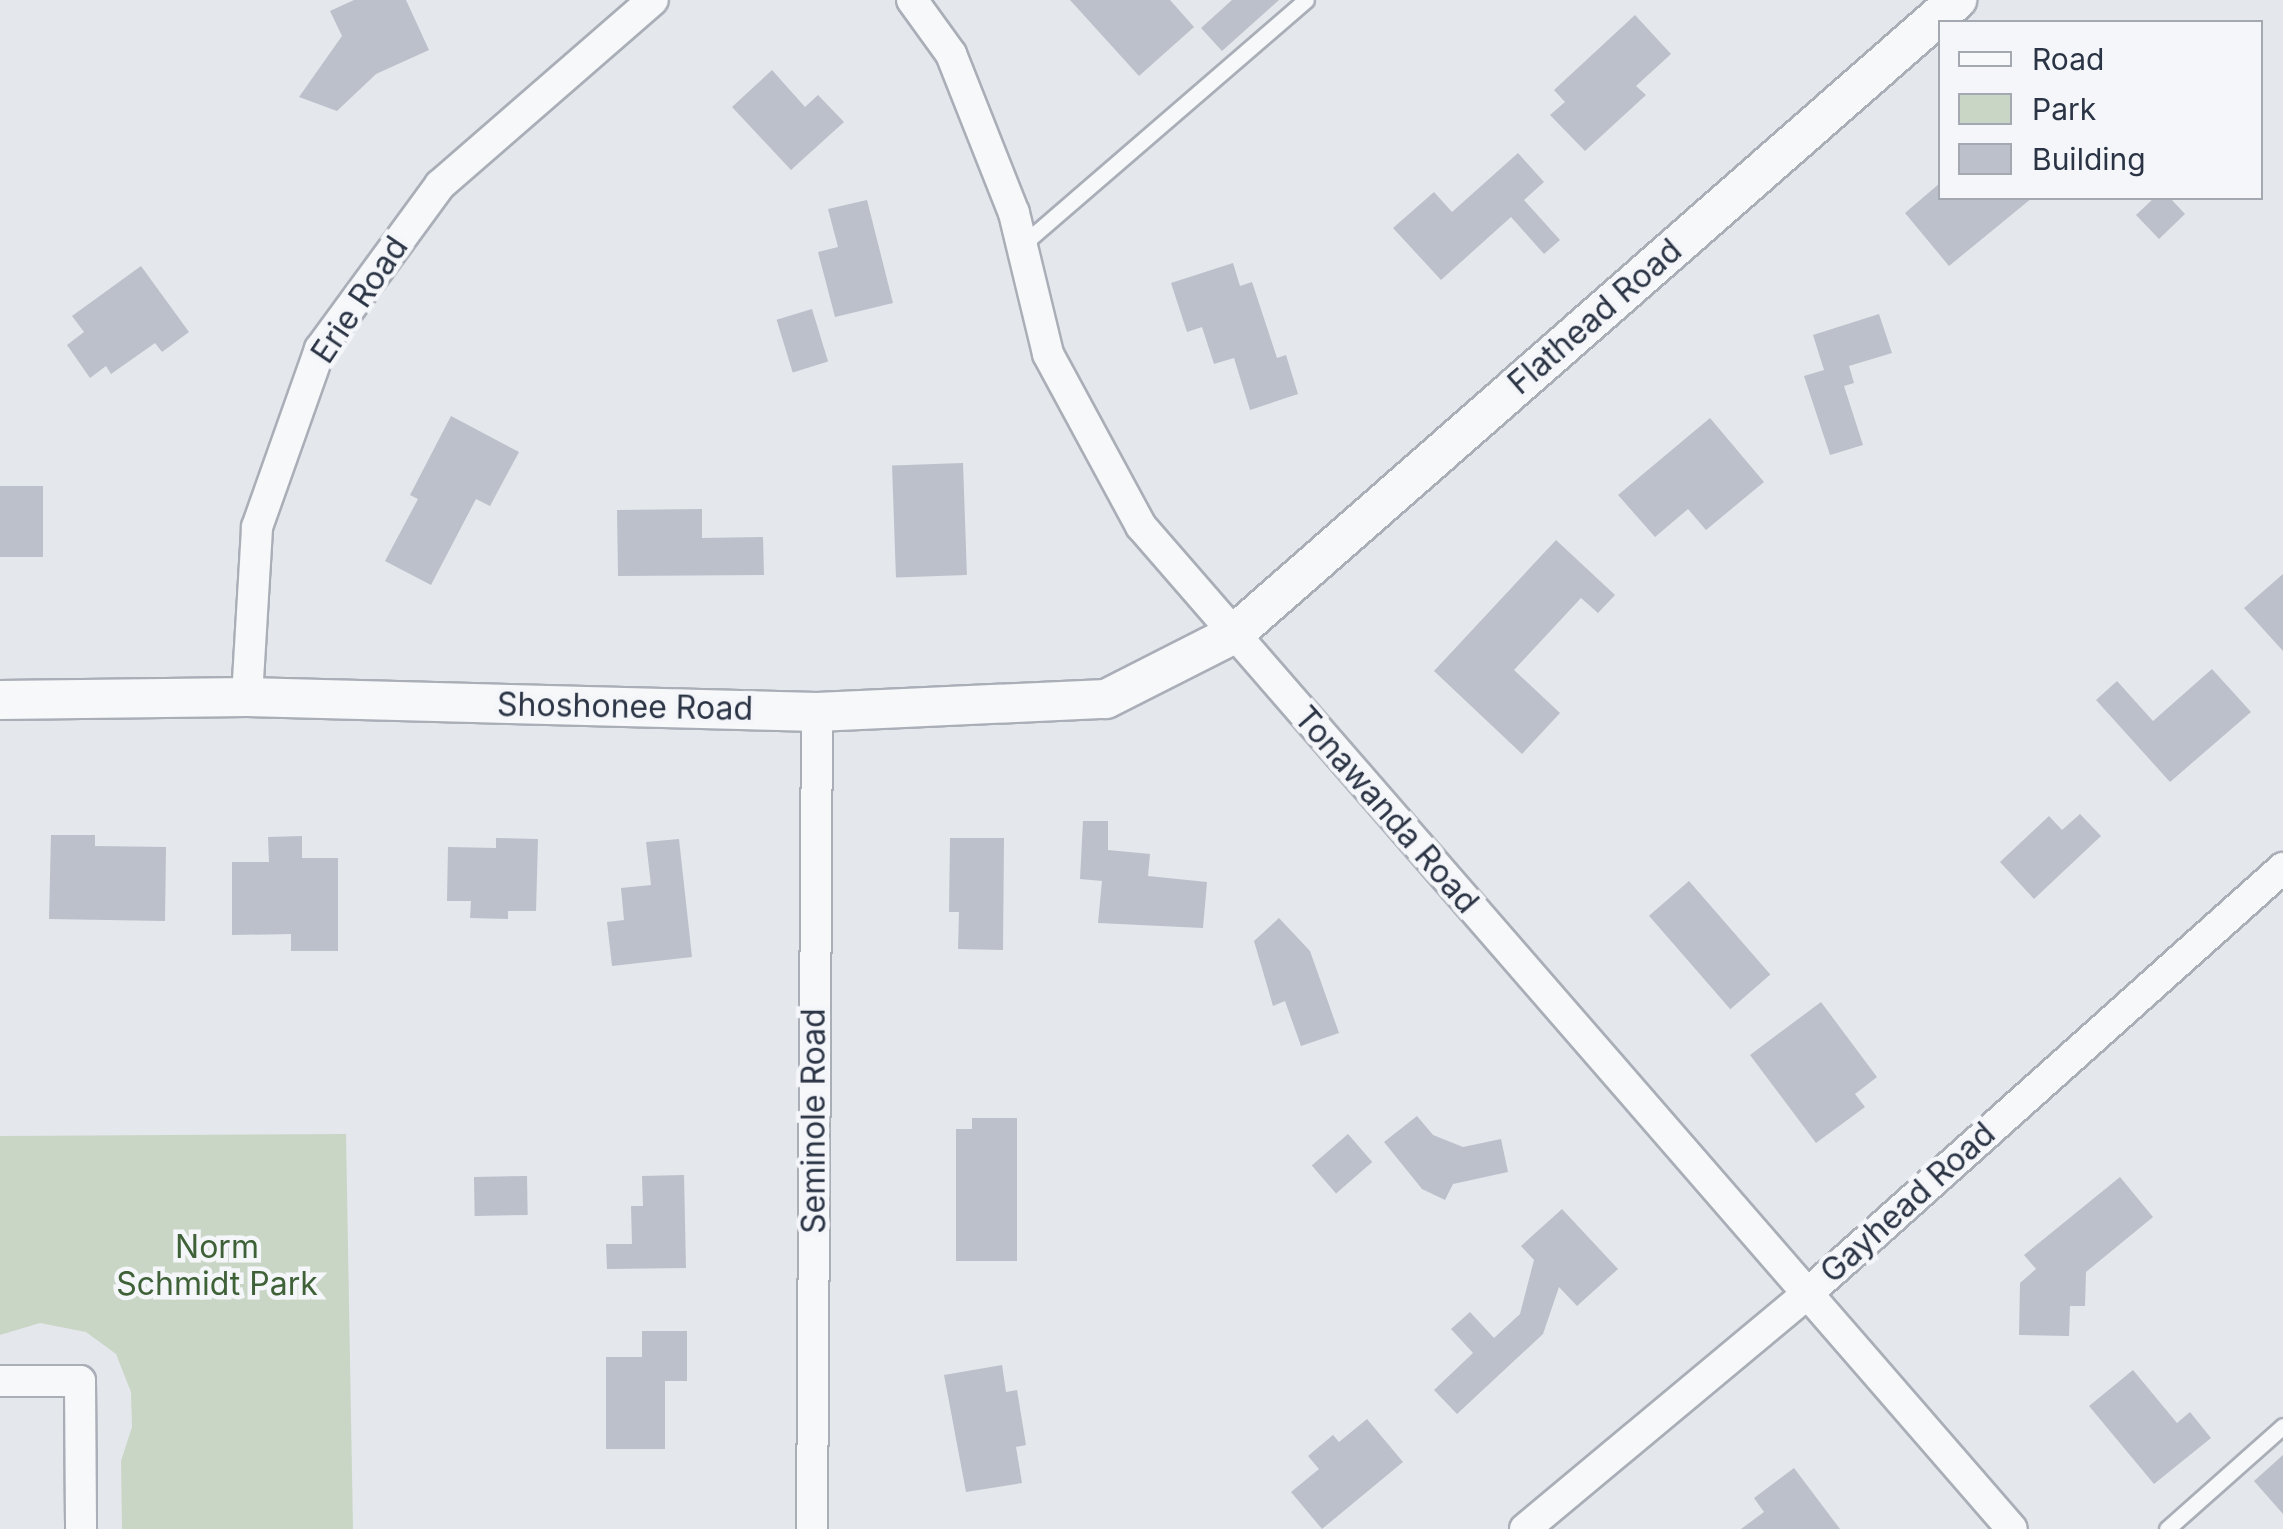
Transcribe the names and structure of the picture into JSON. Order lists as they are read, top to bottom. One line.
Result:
{"streets":{"street":["Erie Road","Flathead Road","Shoshonee Road","Tonawanda Road","Seminole Road","Gayhead Road"]},"crossings":[["Erie Road","Shoshonee Road"],["Flathead Road","Shoshonee Road"],["Flathead Road","Tonawanda Road"],["Shoshonee Road","Tonawanda Road"],["Shoshonee Road","Seminole Road"],["Tonawanda Road","Gayhead Road"]],"parks":["Norm Schmidt Park"],"legend":["Road","Park","Building"]}
